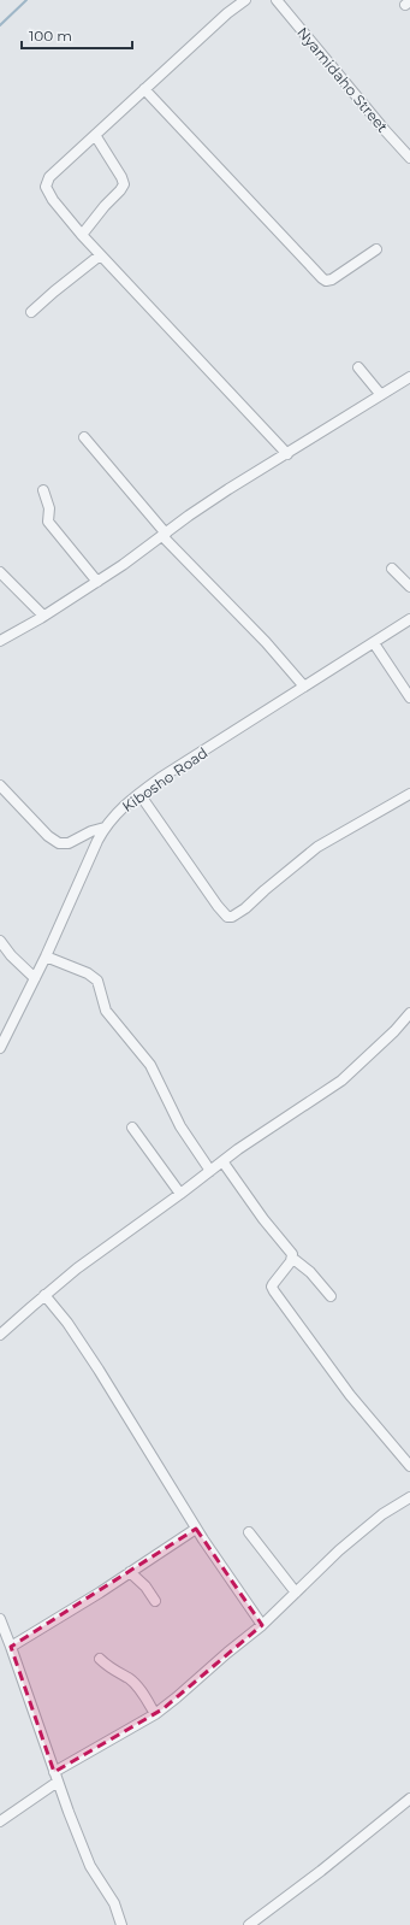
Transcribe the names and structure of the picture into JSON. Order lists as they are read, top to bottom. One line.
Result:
{"streets":{"street":["Nyamidaho Street","Kibosho Road"]},"scale_bar":"100 m"}
